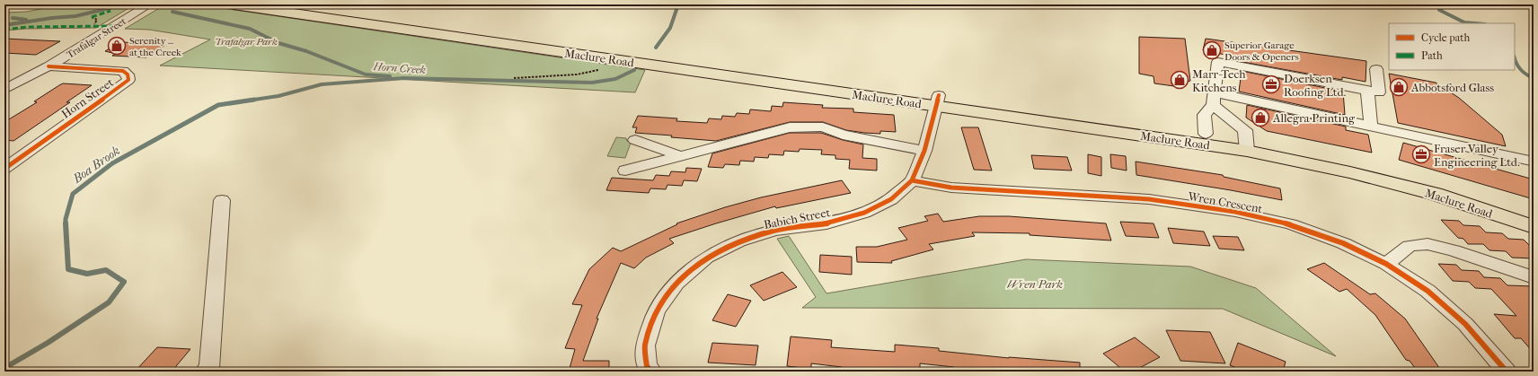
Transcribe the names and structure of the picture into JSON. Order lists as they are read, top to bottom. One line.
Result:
{"streets":{"main road":["Maclure Road"],"street":["Trafalgar Street","Horn Street","Wren Crescent","Babich Street"]},"crossings":[["Trafalgar Street","Horn Street"],["Maclure Road","Babich Street"],["Wren Crescent","Babich Street"]],"water":["Horn Creek","Boa Brook"],"parks":["Trafalgar Park","Wren Park"],"places":{"shop":["Serenity ... at the Creek","Superior Garage Doors & Openers","Marr-Tech Kitchens","Abbotsford Glass","Allegra Printing"],"office":["Doerksen Roofing Ltd.","Fraser Valley Engineering Ltd."]},"legend":["Cycle path","Path"]}
